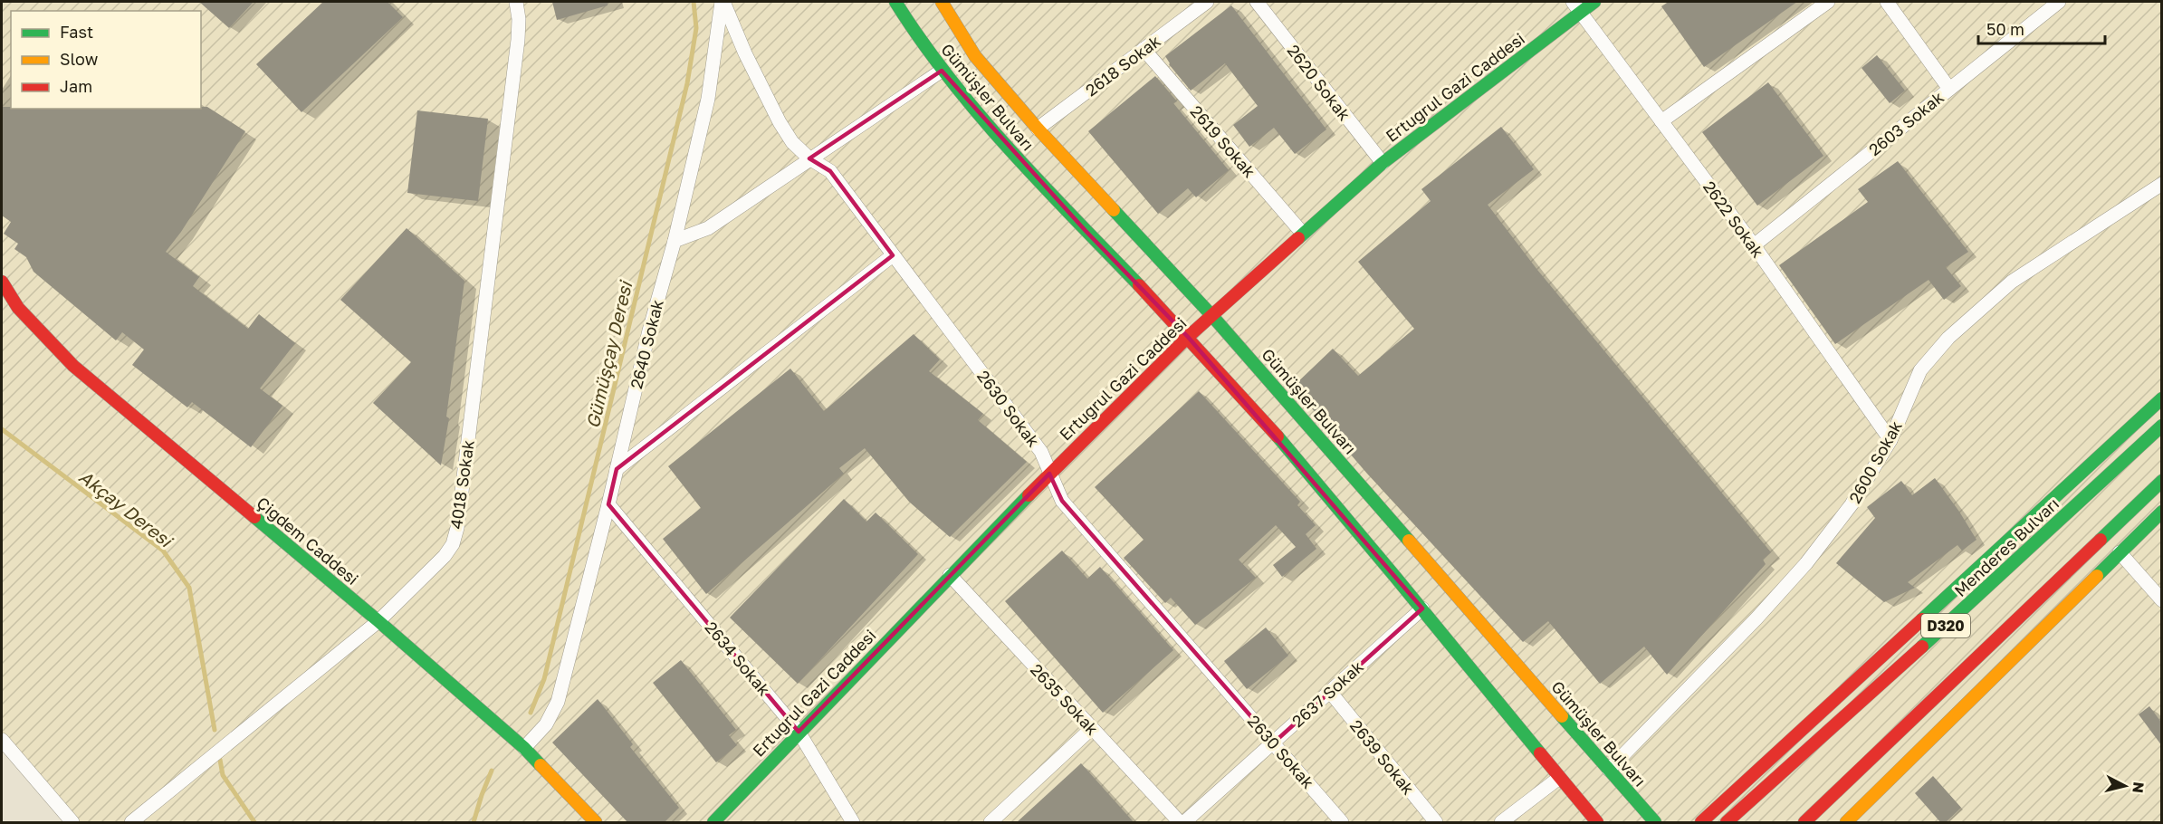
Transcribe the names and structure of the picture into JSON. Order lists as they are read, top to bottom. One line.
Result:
{"streets":{"main road":["Ertuğrul Gazi Caddesi","Gümüşler Bulvarı","Çiğdem Caddesi","Menderes Bulvarı","D320"],"street":["2618 Sokak","2620 Sokak","2603 Sokak","2619 Sokak","2622 Sokak","2640 Sokak","2630 Sokak","2600 Sokak","4018 Sokak","2634 Sokak","2637 Sokak","2635 Sokak","2639 Sokak"]},"crossings":[["2618 Sokak","Gümüşler Bulvarı"],["2618 Sokak","2619 Sokak"],["2620 Sokak","Ertuğrul Gazi Caddesi"],["Ertuğrul Gazi Caddesi","Gümüşler Bulvarı"],["Ertuğrul Gazi Caddesi","2619 Sokak"],["Ertuğrul Gazi Caddesi","2622 Sokak"],["Ertuğrul Gazi Caddesi","2630 Sokak"],["Ertuğrul Gazi Caddesi","2634 Sokak"],["Ertuğrul Gazi Caddesi","2635 Sokak"],["Gümüşler Bulvarı","2600 Sokak"],["Gümüşler Bulvarı","2637 Sokak"],["2603 Sokak","2622 Sokak"],["2622 Sokak","2600 Sokak"],["2640 Sokak","2630 Sokak"],["2640 Sokak","Çiğdem Caddesi"],["2640 Sokak","2634 Sokak"],["2630 Sokak","2637 Sokak"],["4018 Sokak","Çiğdem Caddesi"],["2637 Sokak","2639 Sokak"]],"water":["Gümüşçay Deresi","Akçay Deresi"],"legend":["Fast","Slow","Jam"],"scale_bar":"50 m","north":"right"}
